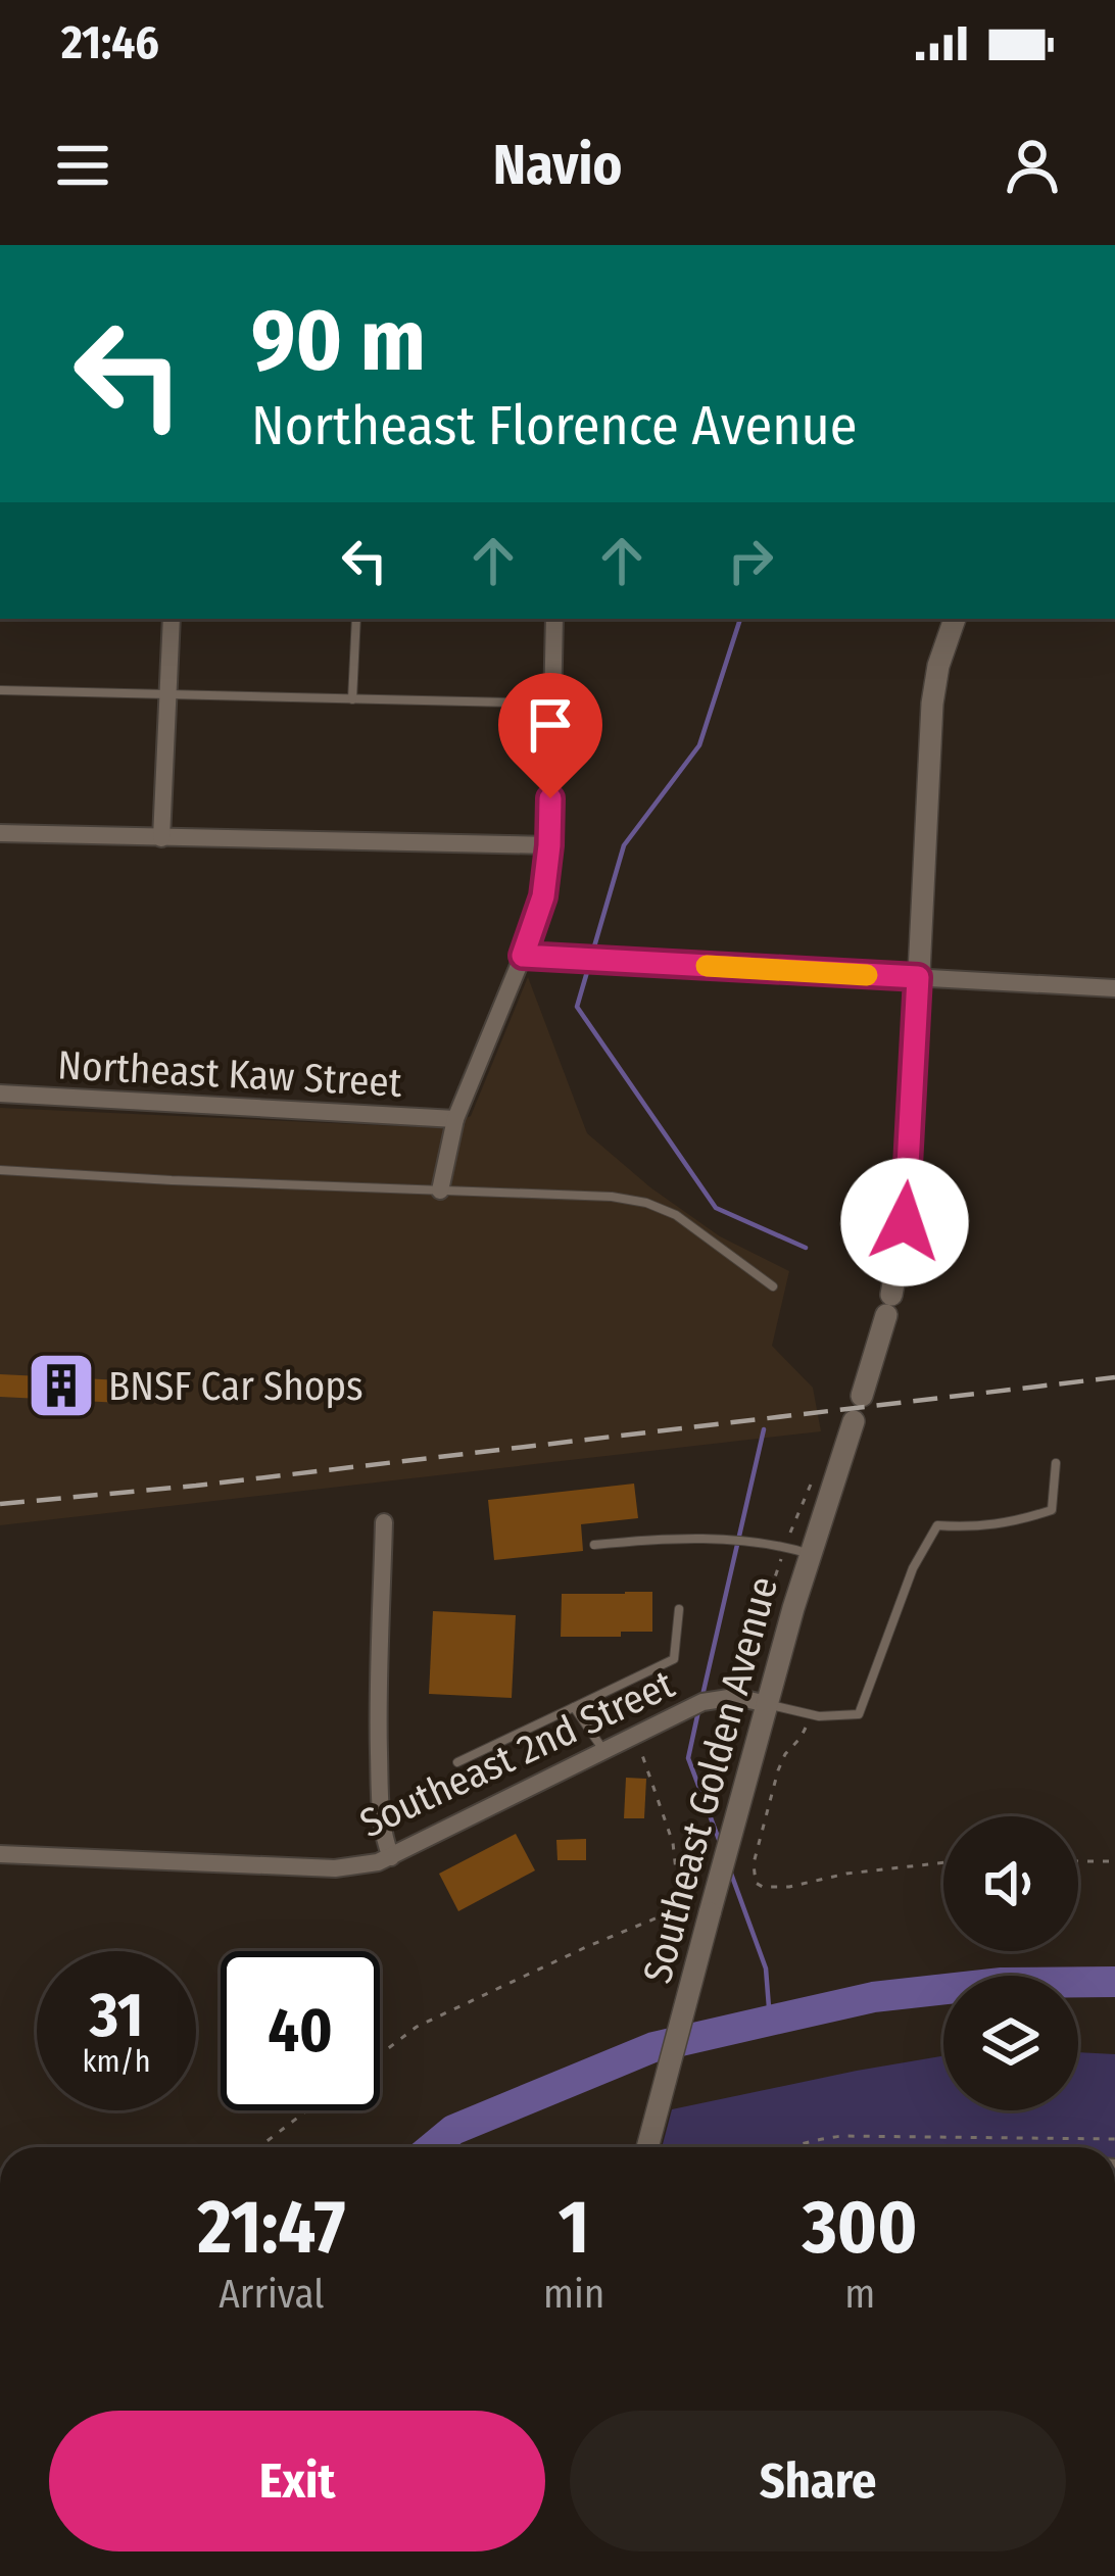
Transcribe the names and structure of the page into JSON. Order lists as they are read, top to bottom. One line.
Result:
{"streets":{"street":["Northeast Kaw Street","Southeast 2nd Street","Southeast Golden Avenue"]},"crossings":[["Southeast 2nd Street","Southeast Golden Avenue"]],"places":{"building":["BNSF Car Shops"]},"page":{"status":"21:46","header":"Navio","turn":["90 m","Northeast Florence Avenue"],"speed":"31 km/h","limit":"40","eta":["21:47","Arrival","1","min","300","m"],"buttons":["Exit","Share"]}}
